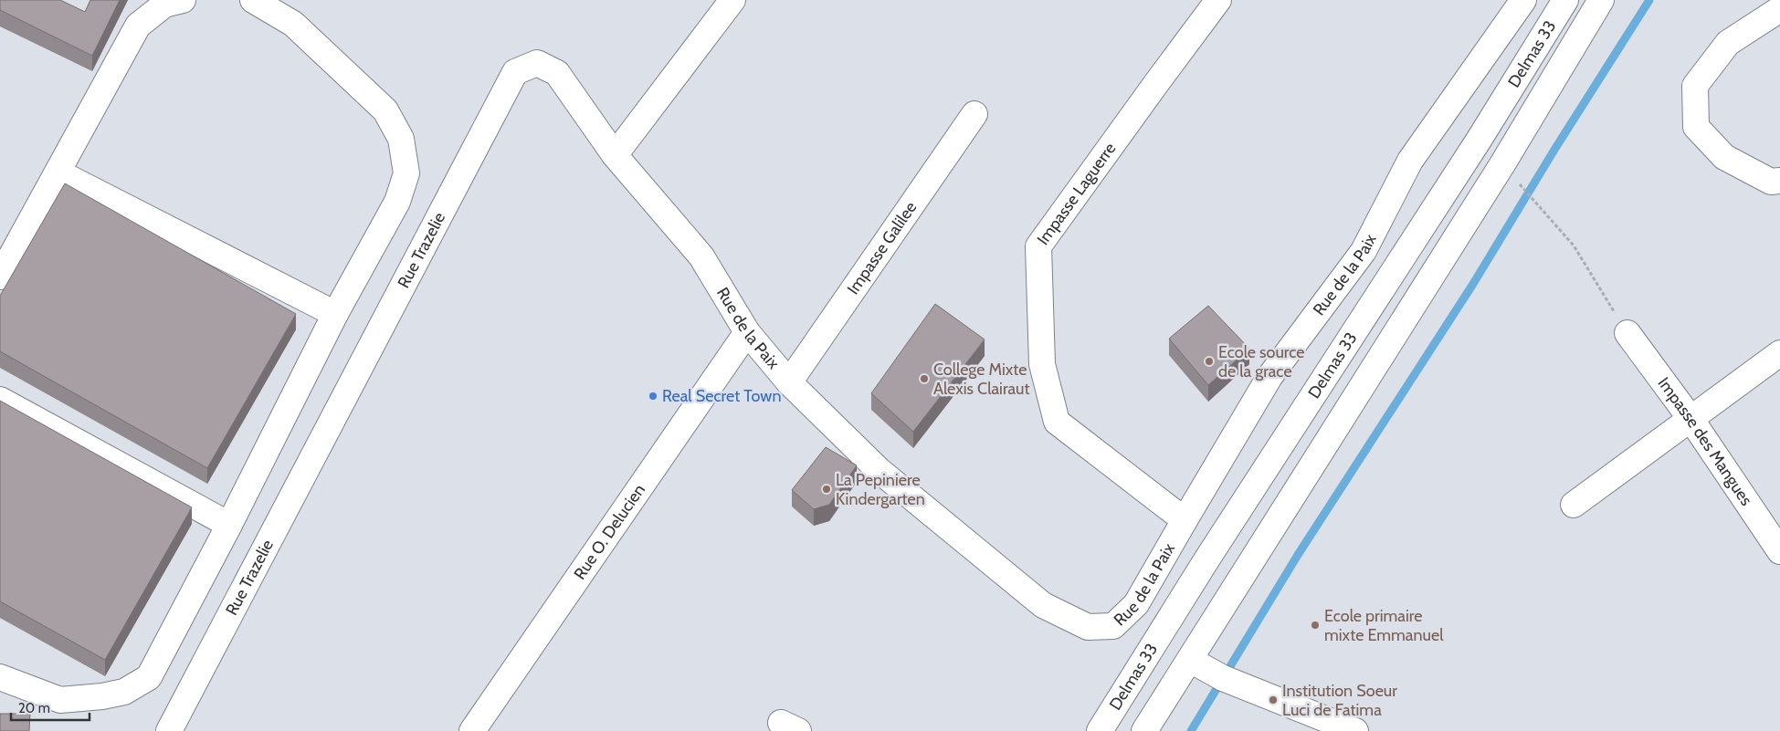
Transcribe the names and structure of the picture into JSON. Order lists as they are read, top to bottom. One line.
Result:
{"streets":{"street":["Delmas 33","Impasse Laguerre","Impasse Galilee","Rue Trazelie","Rue de la Paix","Impasse des Mangues","Rue O. Delucien"]},"crossings":[["Impasse Laguerre","Rue de la Paix"],["Impasse Galilee","Rue de la Paix"],["Rue Trazelie","Rue de la Paix"],["Rue de la Paix","Rue O. Delucien"]],"places":["Ecole source de la grace","College Mixte Alexis Clairaut","Real Secret Town","La Pepiniere Kindergarten","Ecole primaire mixte Emmanuel","Institution Soeur Luci de Fatima"],"scale_bar":"20 m"}
